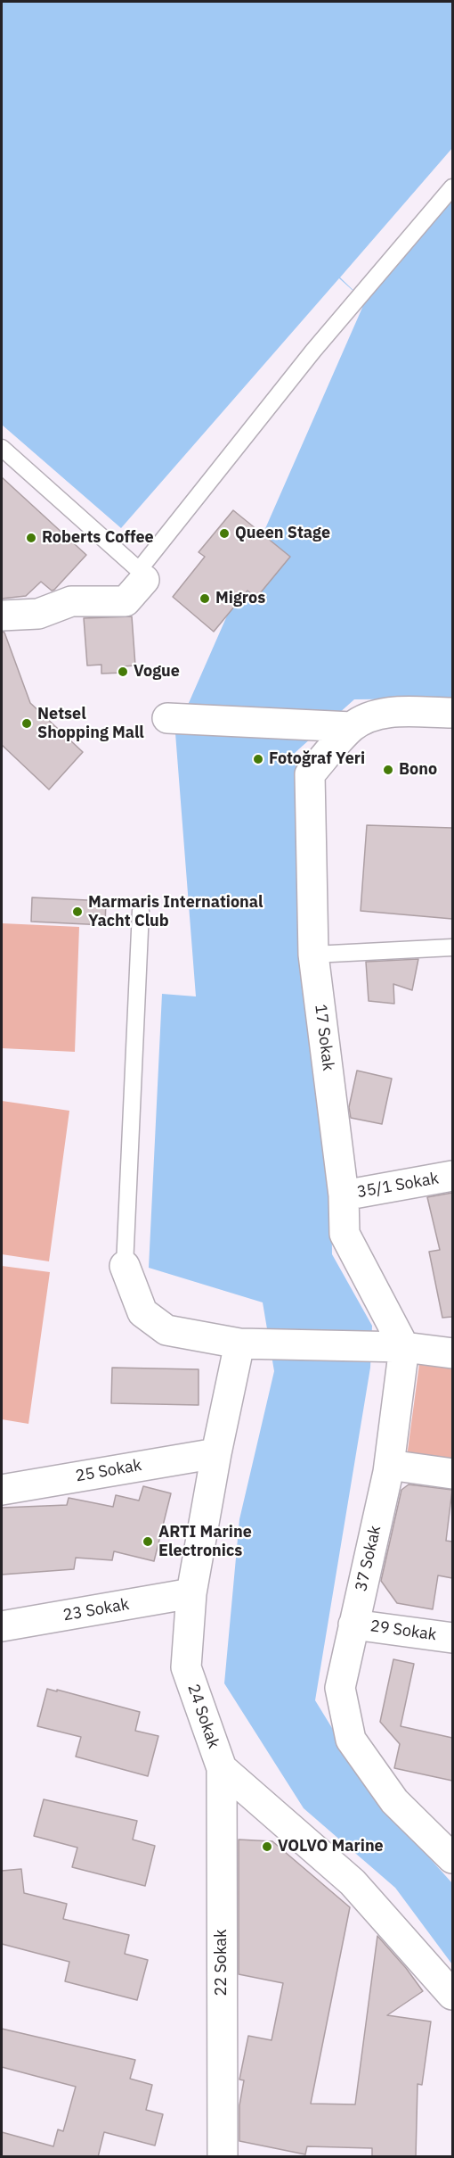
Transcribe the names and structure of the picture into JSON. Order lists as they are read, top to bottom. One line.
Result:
{"streets":{"street":["17 Sokak","35/1 Sokak","25 Sokak","37 Sokak","23 Sokak","29 Sokak","24 Sokak","22 Sokak"]},"crossings":[["17 Sokak","35/1 Sokak"],["17 Sokak","37 Sokak"],["25 Sokak","24 Sokak"],["37 Sokak","29 Sokak"],["23 Sokak","24 Sokak"],["24 Sokak","22 Sokak"]],"places":["Queen Stage","Roberts Coffee","Migros","Vogue","Netsel Shopping Mall","Fotoğraf Yeri","Bono","Marmaris International Yacht Club","ARTI Marine Electronics","VOLVO Marine"]}
